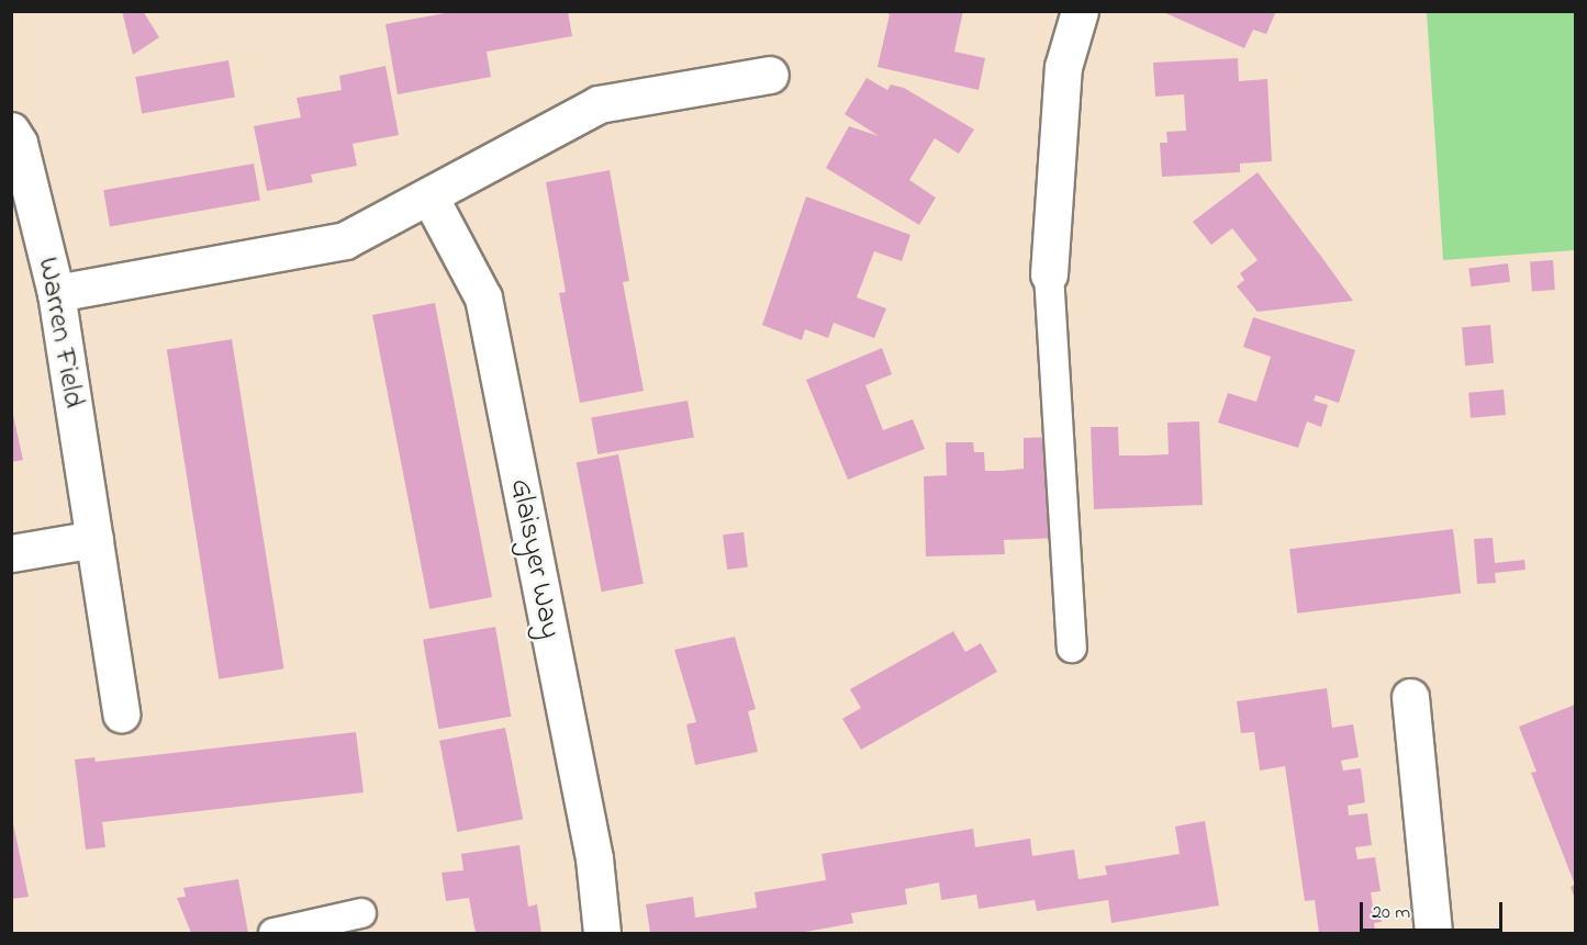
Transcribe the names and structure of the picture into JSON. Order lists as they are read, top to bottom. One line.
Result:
{"streets":{"street":["Warren Field","Glaisyer Way"]},"scale_bar":"20 m"}
